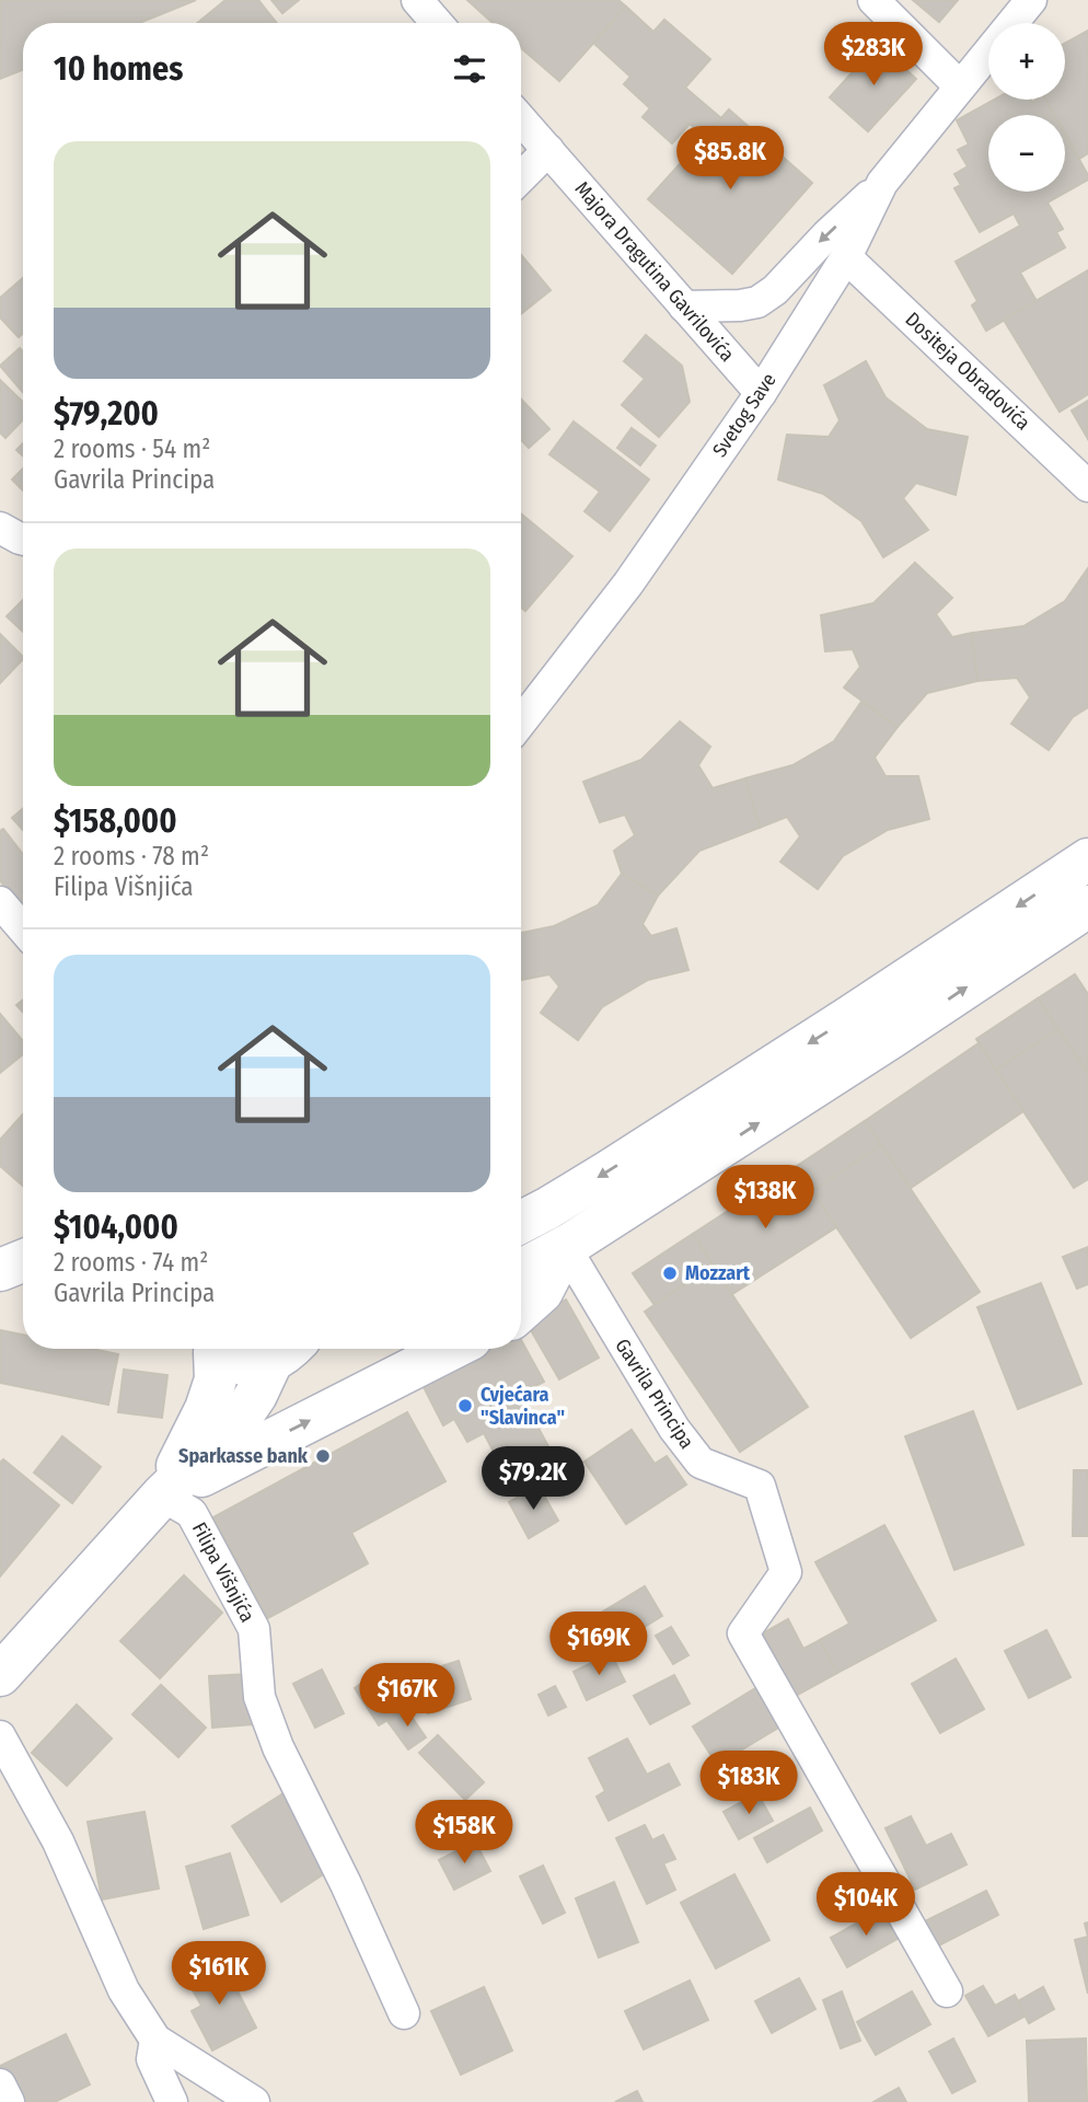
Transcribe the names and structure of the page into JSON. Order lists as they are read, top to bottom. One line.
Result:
{"streets":{"street":["Majora Dragutina Gavrilovića","Dositeja Obradovića","Svetog Save","Gavrila Principa","Filipa Višnjića"]},"crossings":[["Majora Dragutina Gavrilovića","Svetog Save"],["Dositeja Obradovića","Svetog Save"]],"places":["Mozzart","Cvjećara \"Slavinca\"","Sparkasse bank"],"page":{"price":["$283K","$85.8K","$138K","$79.2K","$169K","$167K","$183K","$158K","$104K","$161K"],"map_buttons":["+","−"],"heading":"10 homes","list":[{"name":"$79,200","note":"2 rooms · 54 m² · Gavrila Principa"},{"name":"$158,000","note":"2 rooms · 78 m² · Filipa Višnjića"},{"name":"$104,000","note":"2 rooms · 74 m² · Gavrila Principa"}]}}
